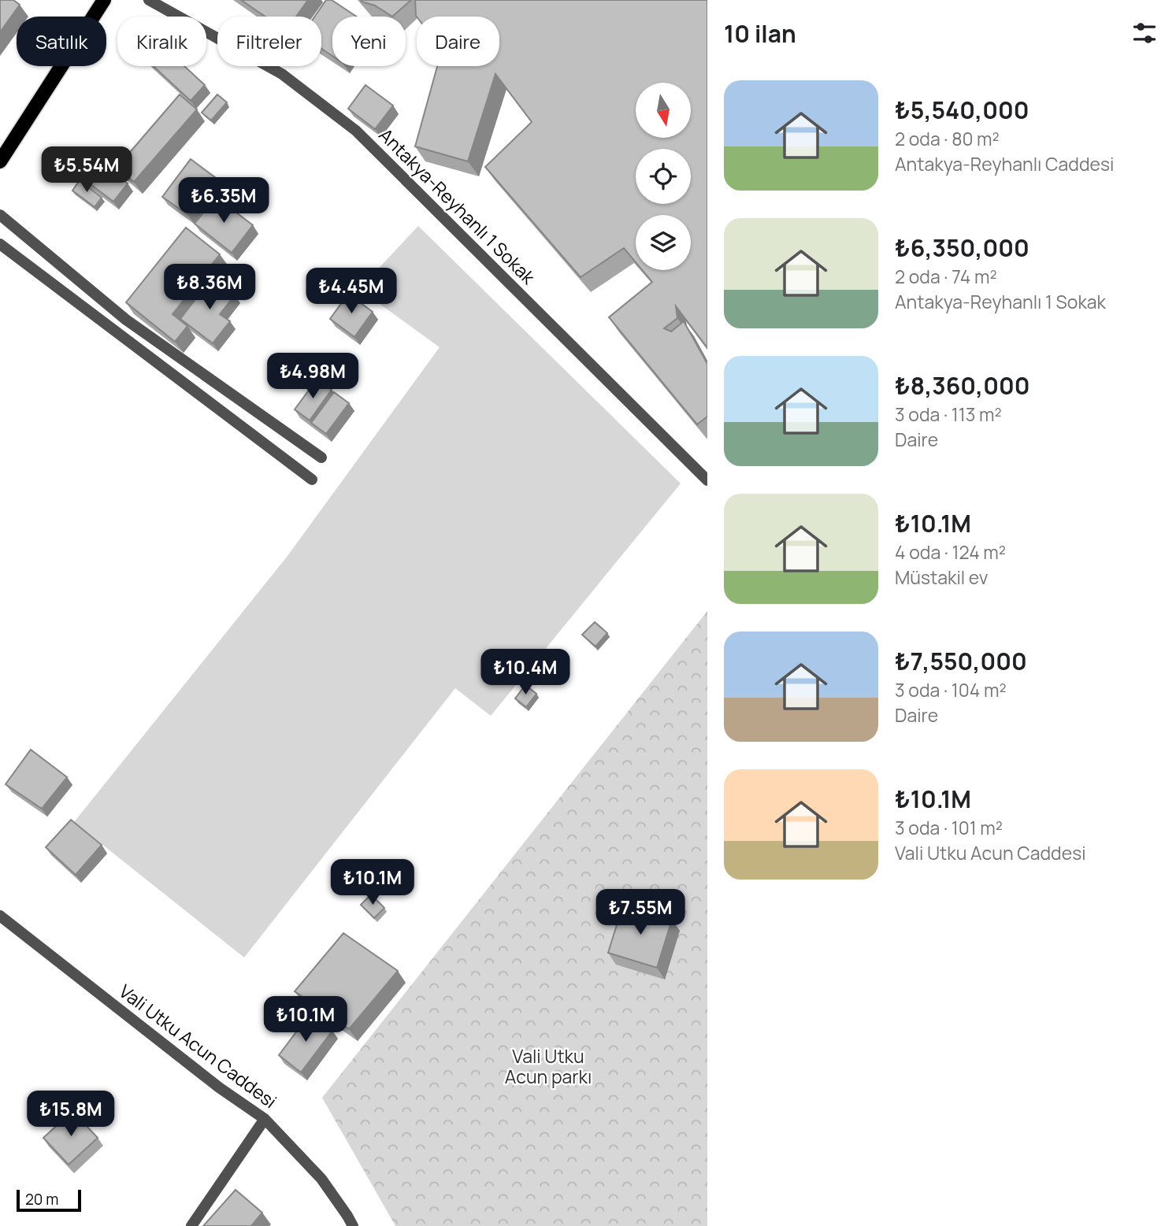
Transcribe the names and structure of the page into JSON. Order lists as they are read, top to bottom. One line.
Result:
{"streets":{"street":["Antakya-Reyhanlı 1 Sokak","Vali Utku Acun Caddesi"]},"parks":["Vali Utku Acun parkı"],"scale_bar":"20 m","north":"bottom","page":{"heading":"10 ilan","chip":["Satılık","Kiralık","Filtreler","Yeni","Daire"],"list":[{"name":"₺5,540,000","note":"2 oda · 80 m² · Antakya-Reyhanlı Caddesi"},{"name":"₺6,350,000","note":"2 oda · 74 m² · Antakya-Reyhanlı 1 Sokak"},{"name":"₺8,360,000","note":"3 oda · 113 m² · Daire"},{"name":"₺10.1M","note":"4 oda · 124 m² · Müstakil ev"},{"name":"₺7,550,000","note":"3 oda · 104 m² · Daire"},{"name":"₺10.1M","note":"3 oda · 101 m² · Vali Utku Acun Caddesi"}],"price":["₺5.54M","₺6.35M","₺8.36M","₺4.45M","₺4.98M","₺10.4M","₺10.1M","₺7.55M","₺10.1M","₺15.8M"],"scale":"20 m"}}
